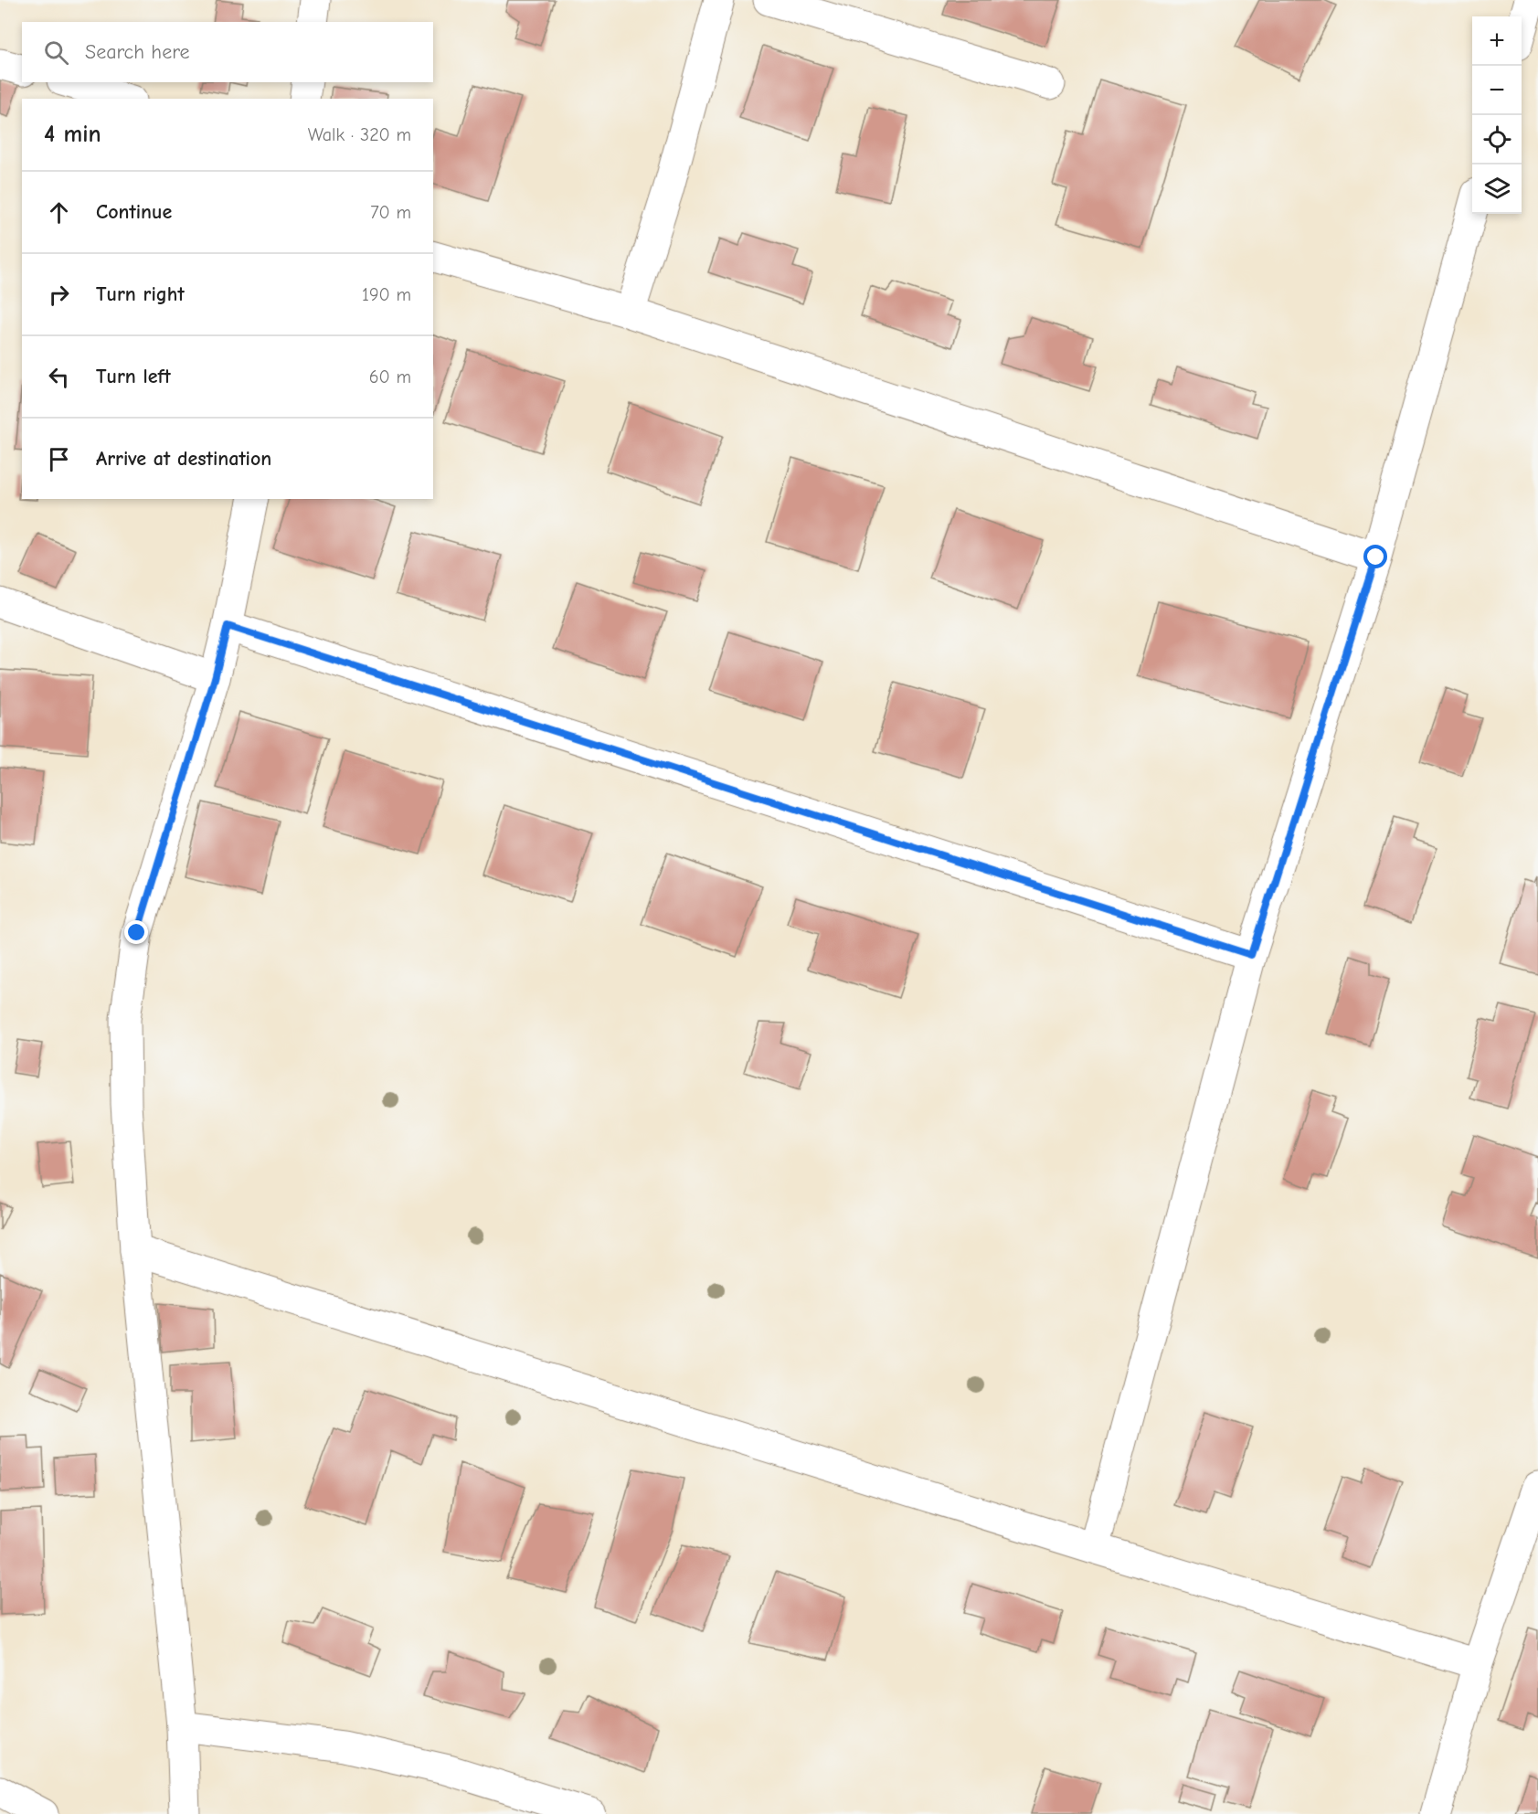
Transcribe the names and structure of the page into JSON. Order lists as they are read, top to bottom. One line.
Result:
{"page":{"map_buttons":["+","−"],"search":"Search here","heading":["4 min","Walk · 320 m"],"list":[["Continue","70 m"],["Turn right","190 m"],["Turn left","60 m"],"Arrive at destination"]}}
